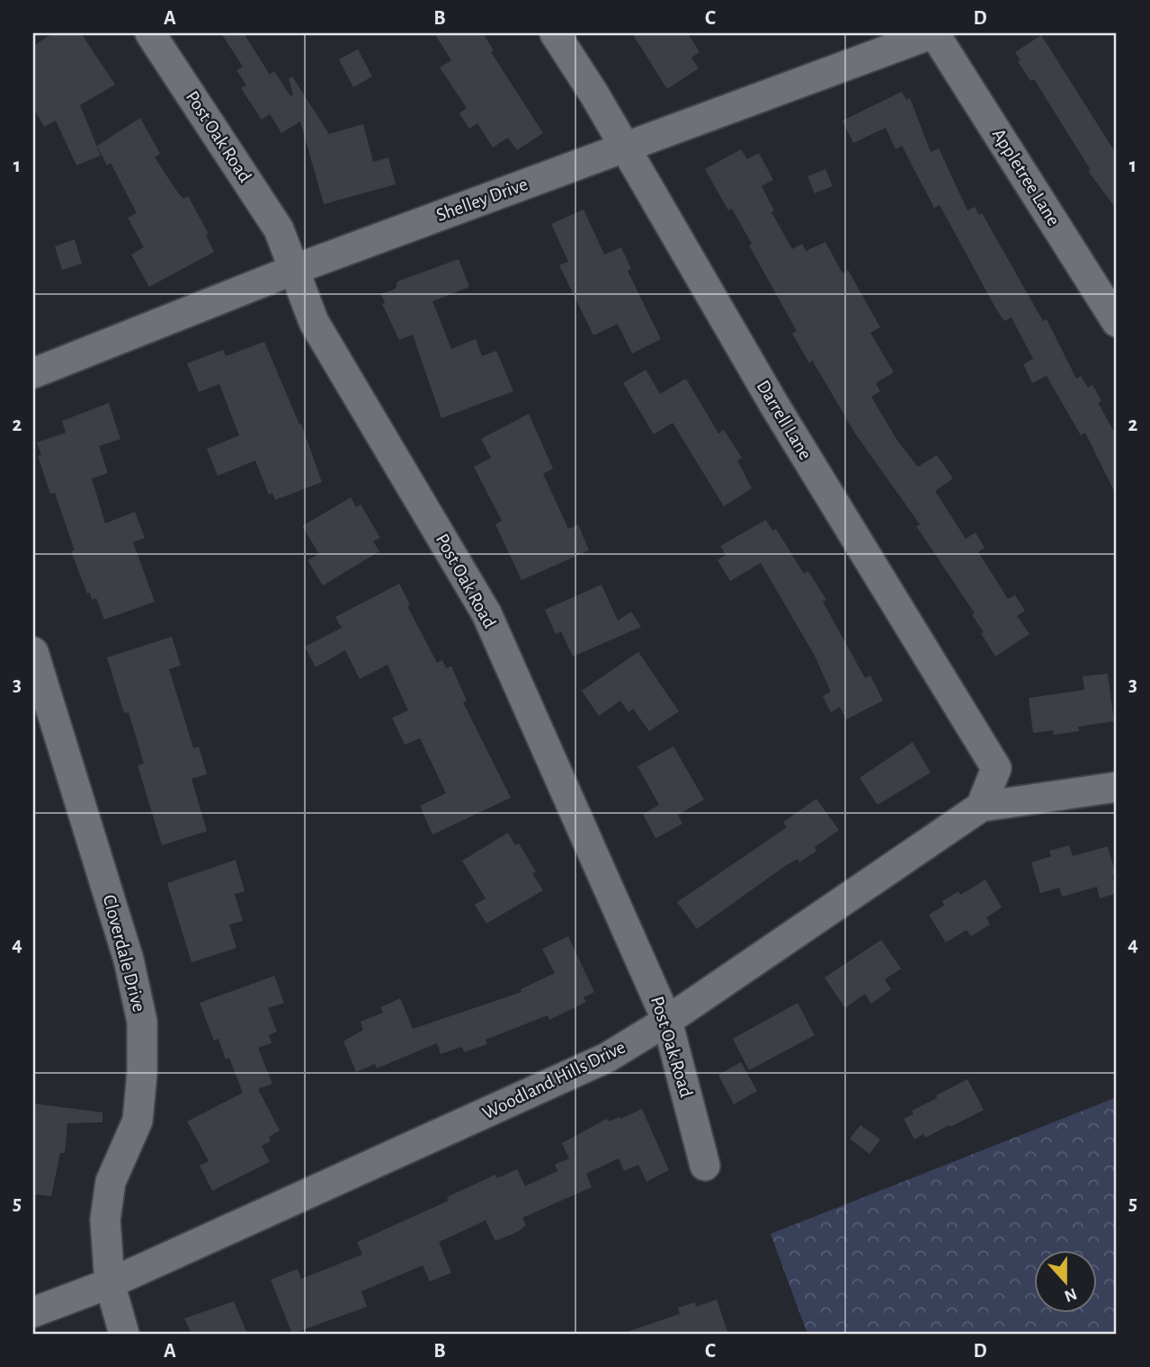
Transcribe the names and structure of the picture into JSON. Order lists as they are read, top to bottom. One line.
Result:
{"streets":{"street":["Post Oak Road","Appletree Lane","Shelley Drive","Darrell Lane","Cloverdale Drive","Woodland Hills Drive"]},"crossings":[["Post Oak Road","Shelley Drive"],["Post Oak Road","Woodland Hills Drive"],["Appletree Lane","Shelley Drive"],["Shelley Drive","Darrell Lane"],["Darrell Lane","Woodland Hills Drive"],["Cloverdale Drive","Woodland Hills Drive"]],"north":"bottom","grid":{"columns":["A","B","C","D"],"rows":["1","2","3","4","5"]}}
